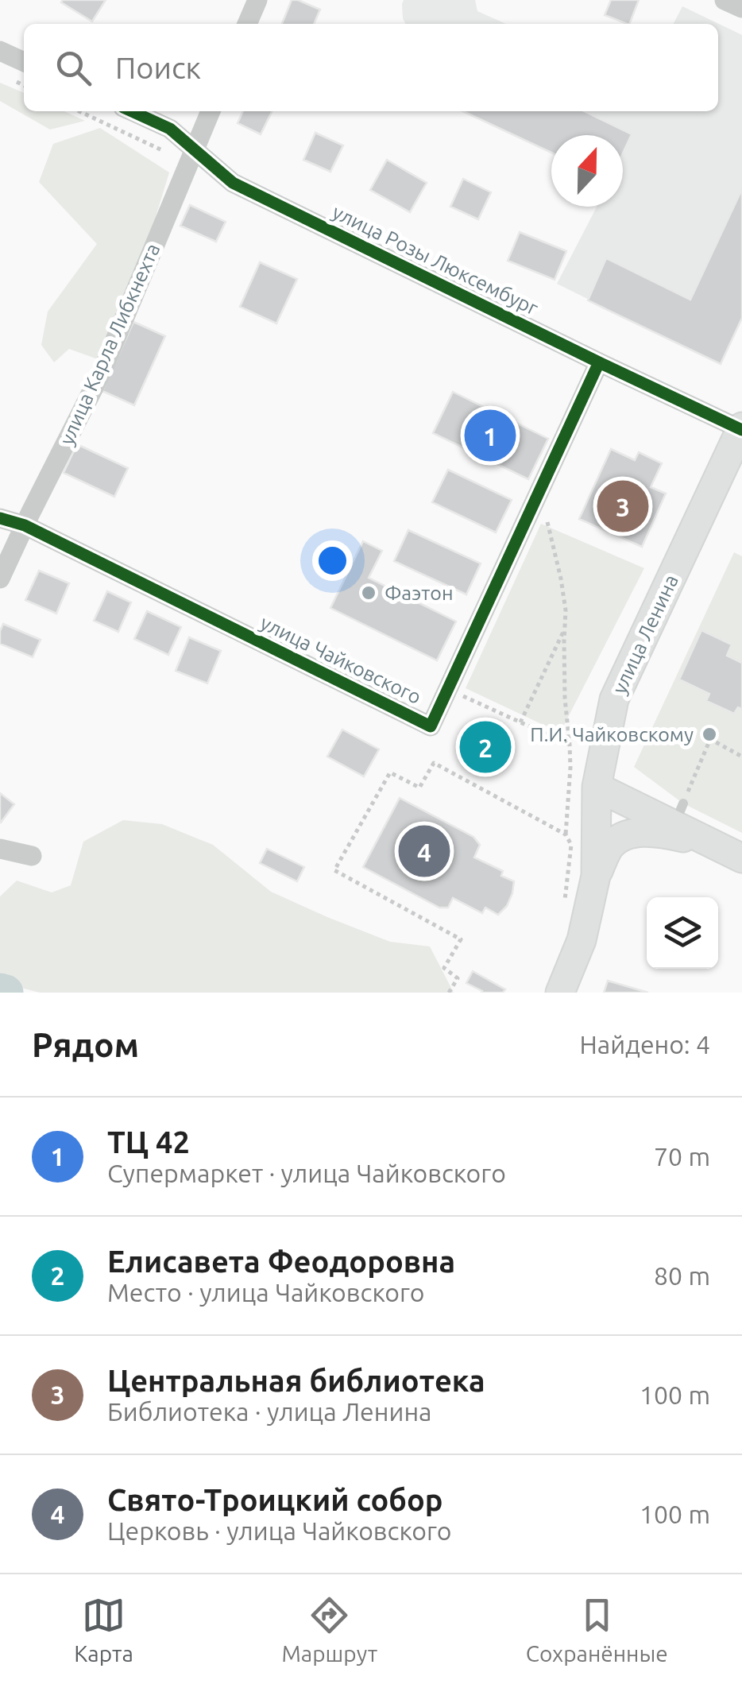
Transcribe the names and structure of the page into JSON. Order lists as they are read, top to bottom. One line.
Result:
{"streets":{"main road":["улица Ленина"],"street":["улица Розы Люксембург","улица Карла Либкнехта","улица Чайковского"]},"crossings":[["улица Розы Люксембург","улица Карла Либкнехта"],["улица Розы Люксембург","улица Ленина"],["улица Розы Люксембург","улица Чайковского"],["улица Карла Либкнехта","улица Чайковского"]],"places":["Фаэтон","П.И. Чайковскому"],"north":"top","page":{"search":"Поиск","pins":["1","3","2","4"],"heading":["Рядом","Найдено: 4"],"list":[{"mark":"1","name":"ТЦ 42","note":"Супермаркет · улица Чайковского","value":"70 m"},{"mark":"2","name":"Елисавета Феодоровна","note":"Место · улица Чайковского","value":"80 m"},{"mark":"3","name":"Центральная библиотека","note":"Библиотека · улица Ленина","value":"100 m"},{"mark":"4","name":"Свято-Троицкий собор","note":"Церковь · улица Чайковского","value":"100 m"}],"nav":["Карта","Маршрут","Сохранённые"]}}
